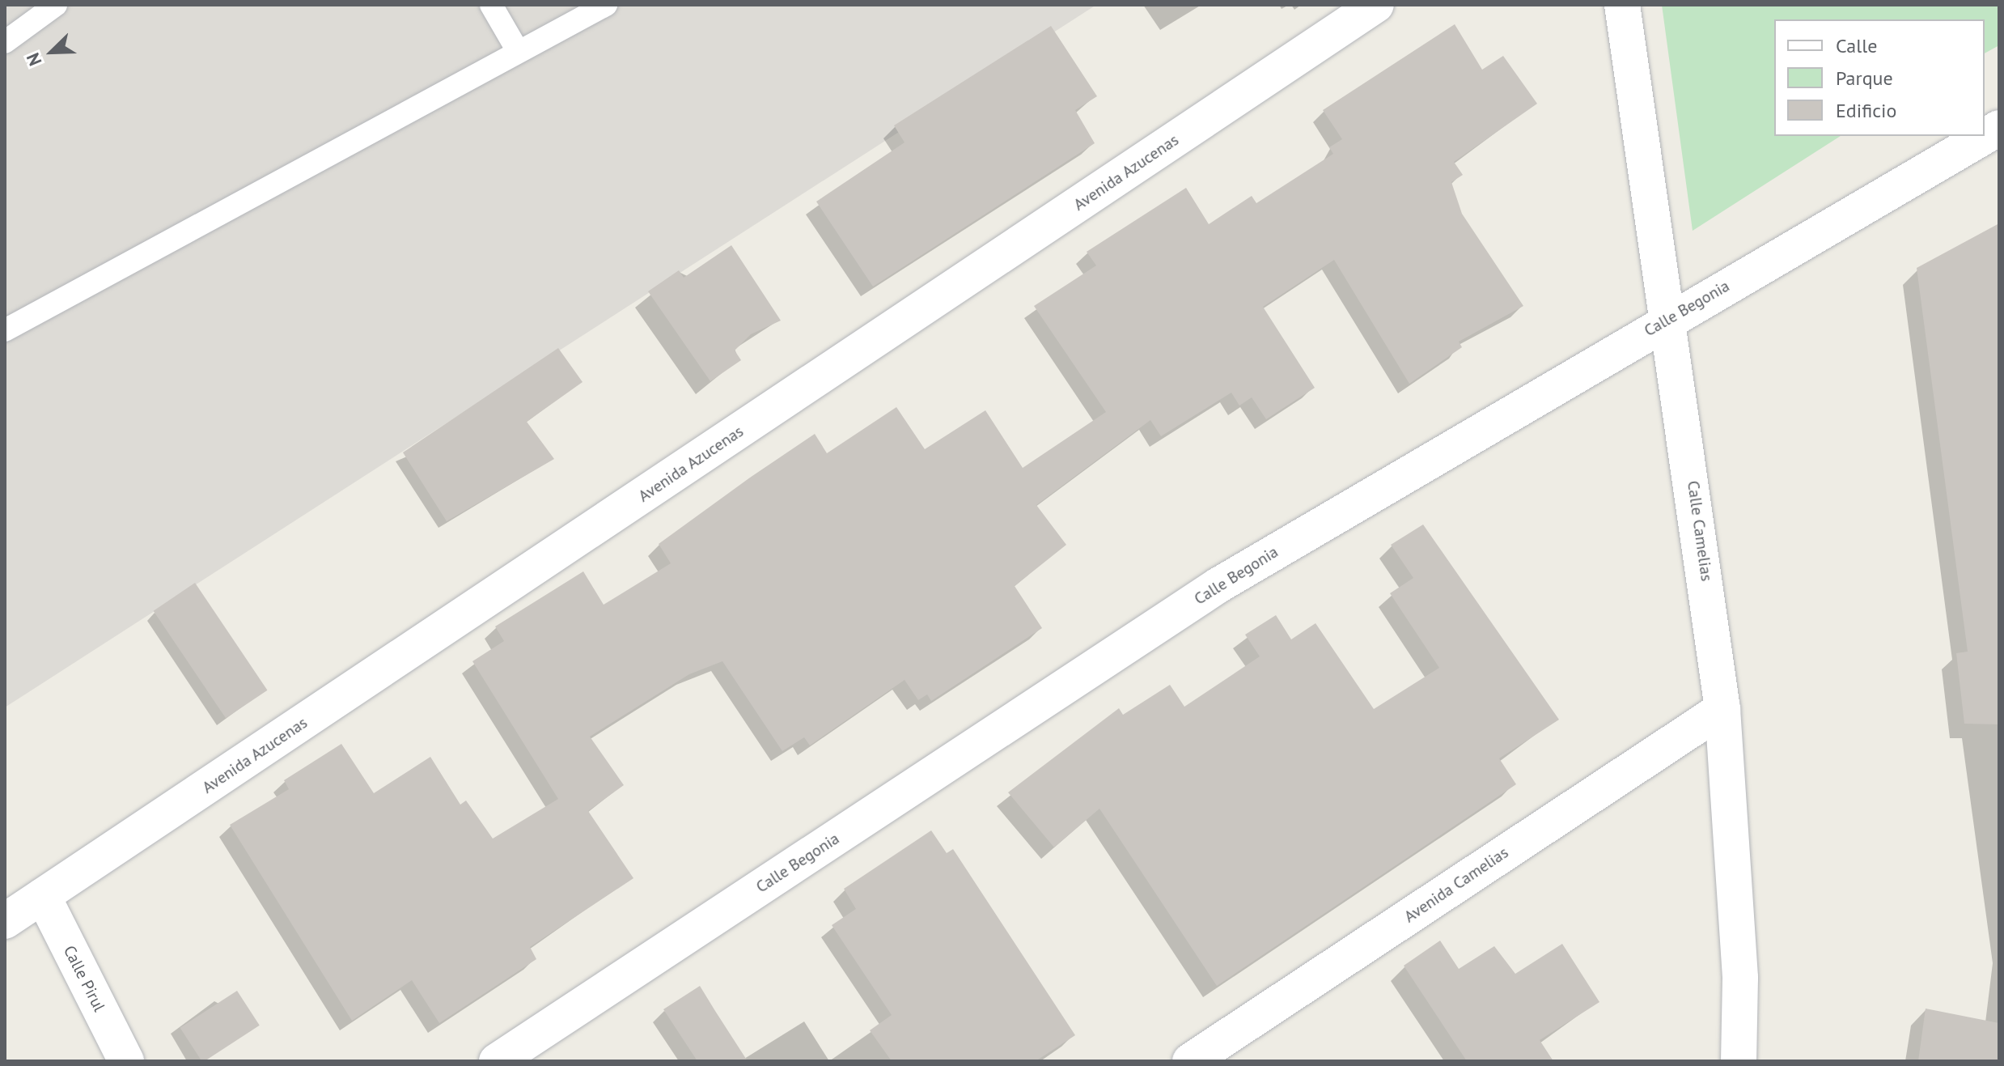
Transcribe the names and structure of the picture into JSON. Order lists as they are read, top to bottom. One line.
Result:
{"streets":{"street":["Avenida Azucenas","Calle Begonia","Calle Camelias","Avenida Camelias","Calle Pirul"]},"crossings":[["Avenida Azucenas","Calle Pirul"],["Calle Begonia","Calle Camelias"],["Calle Camelias","Avenida Camelias"]],"legend":["Calle","Parque","Edificio"],"north":"bottom left"}
